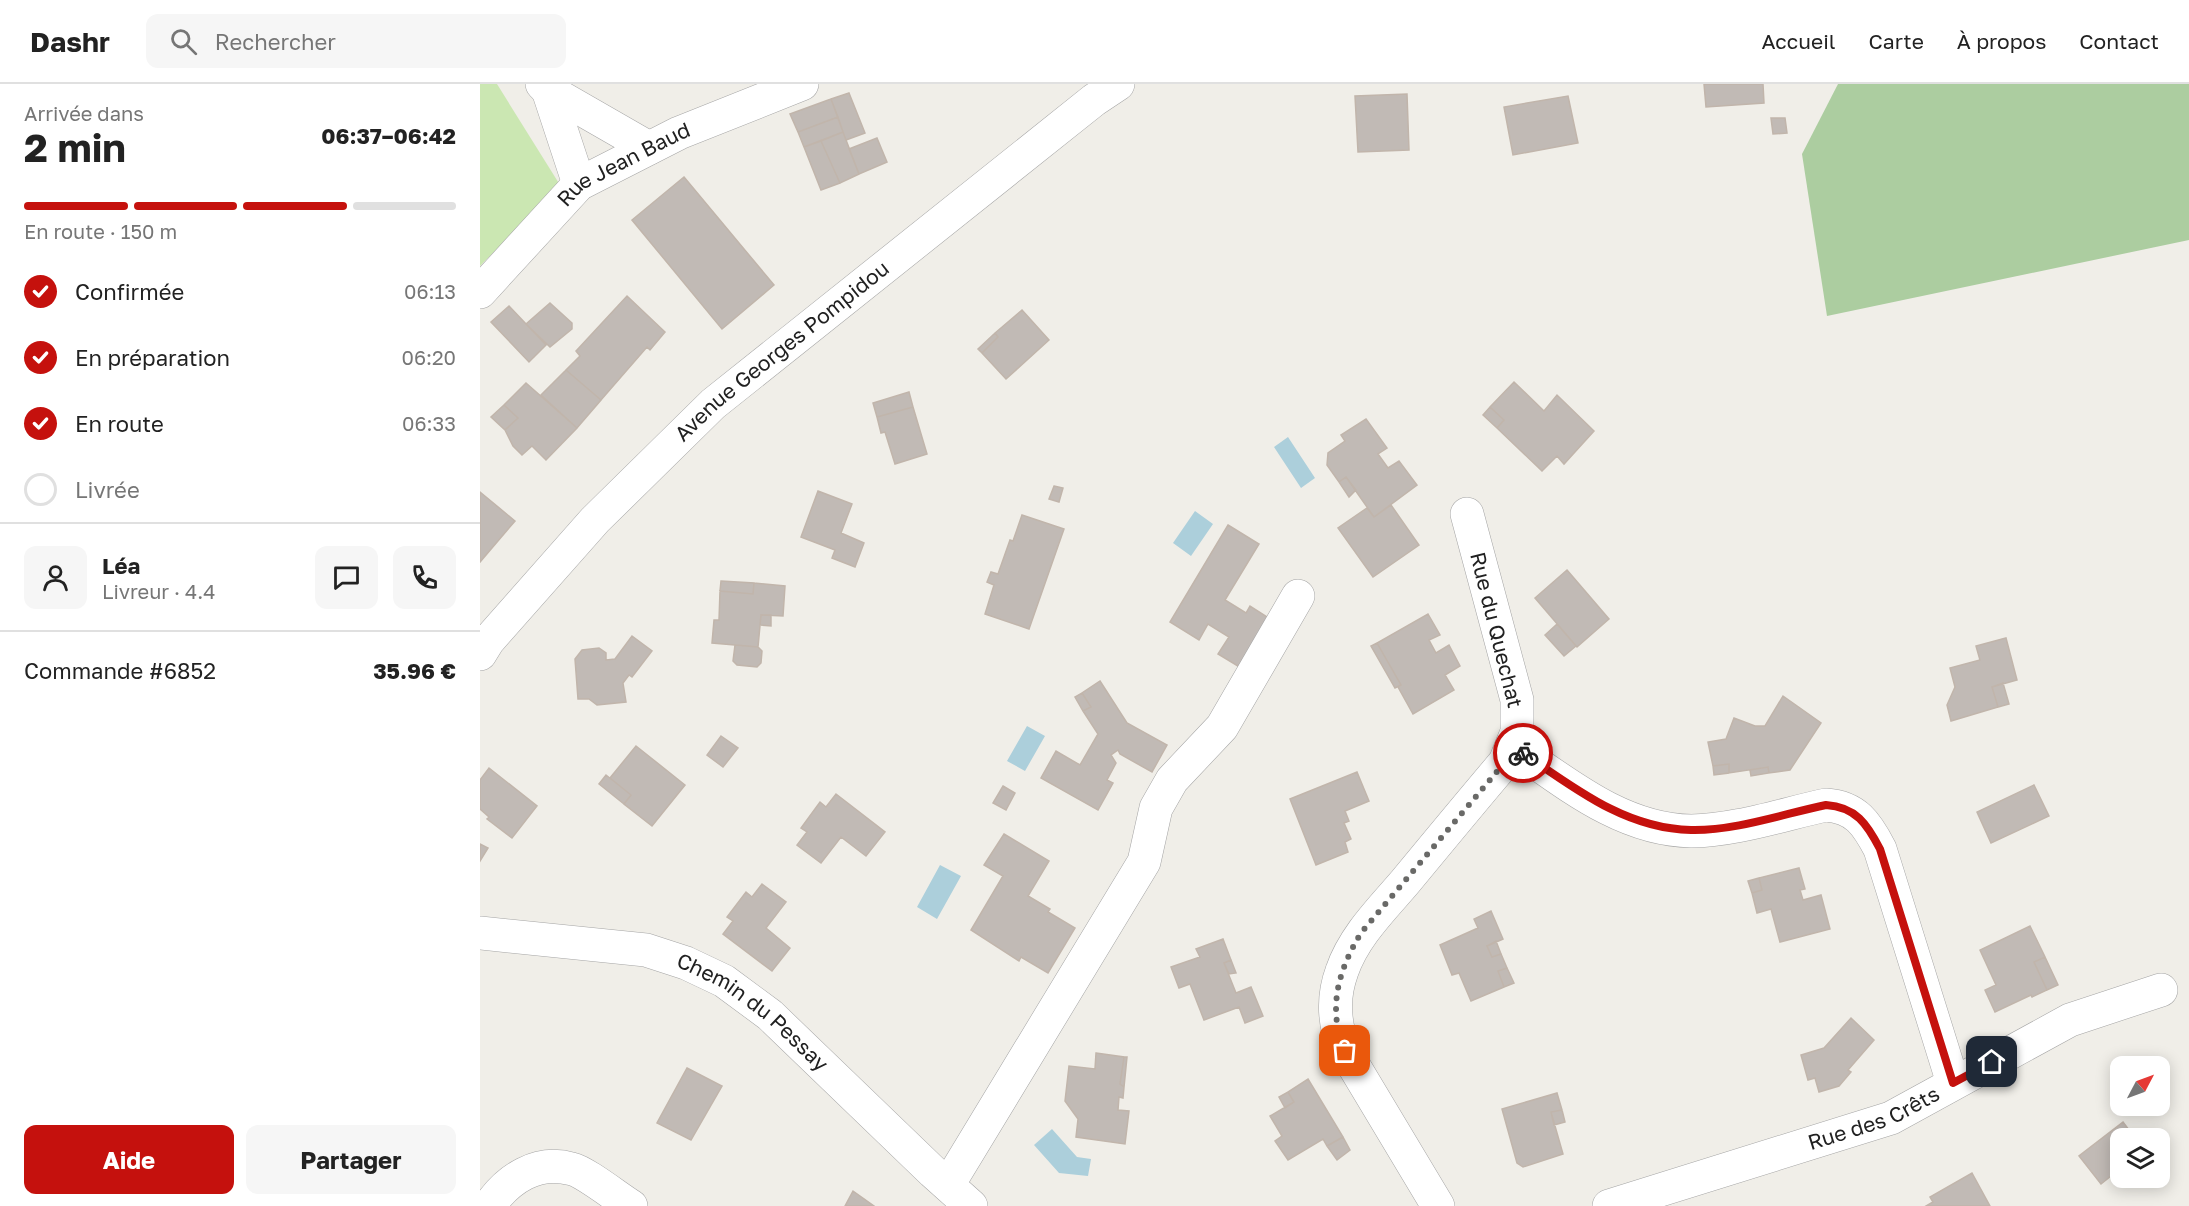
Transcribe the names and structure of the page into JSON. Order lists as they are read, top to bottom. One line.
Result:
{"streets":{"street":["Rue Jean Baud","Avenue Georges Pompidou","Rue du Quechat","Chemin du Pessay","Rue des Crêts"]},"north":"top right","page":{"header":"Dashr","search":"Rechercher","nav":["Accueil","Carte","À propos","Contact"],"heading":["2 min","Arrivée dans","06:37–06:42"],"panel":["Léa","Livreur · 4.4","Commande #6852","35.96 €"],"bar":"En route · 150 m","list":[["Confirmée","06:13"],["En préparation","06:20"],["En route","06:33"],"Livrée"],"buttons":["Aide","Partager"]}}
